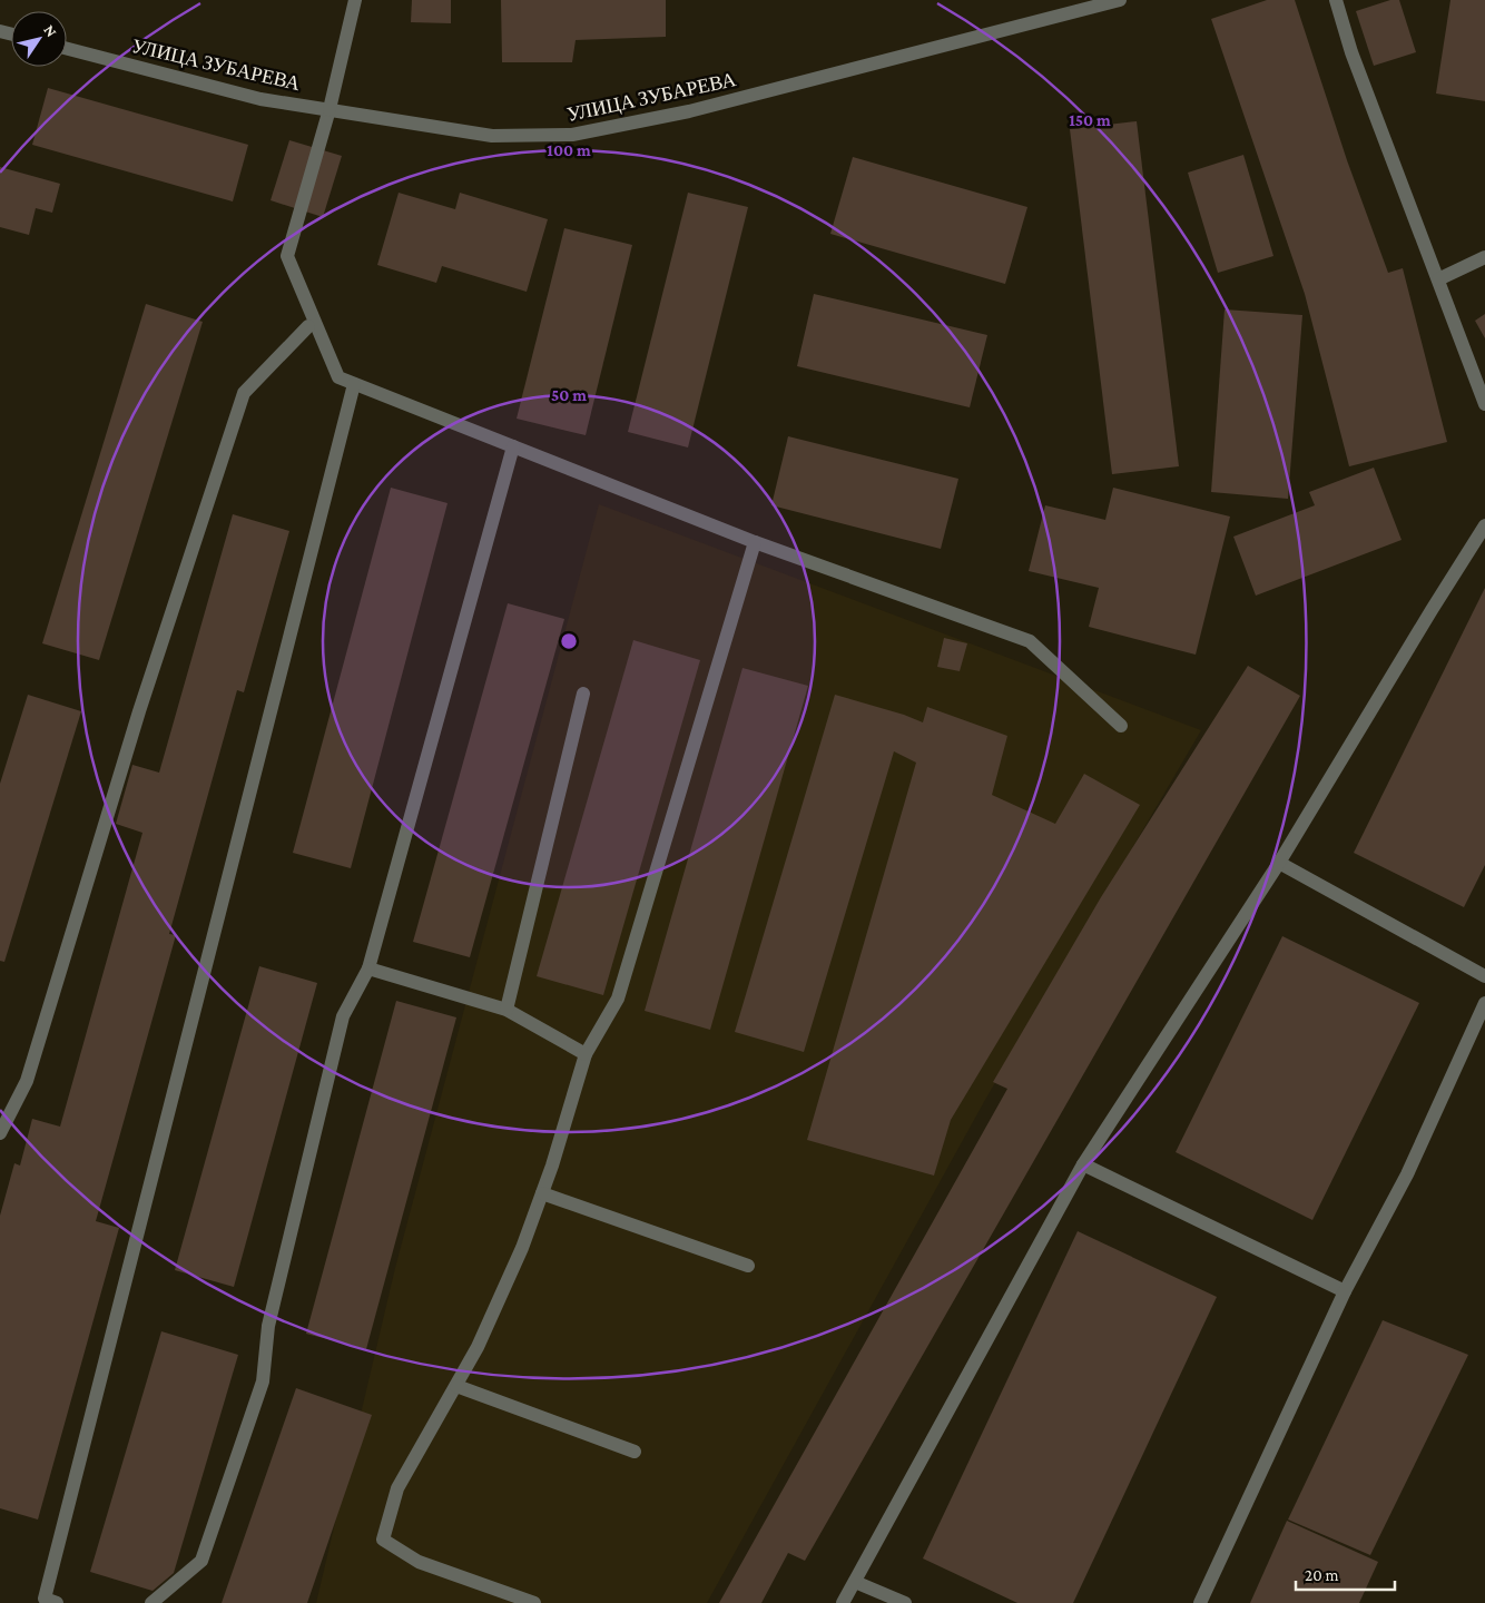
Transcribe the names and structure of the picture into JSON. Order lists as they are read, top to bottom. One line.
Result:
{"streets":{"street":["УЛИЦА ЗУБАРЕВА"]},"scale_bar":"20 m","north":"top right","rings":["150 m","100 m","50 m"]}
